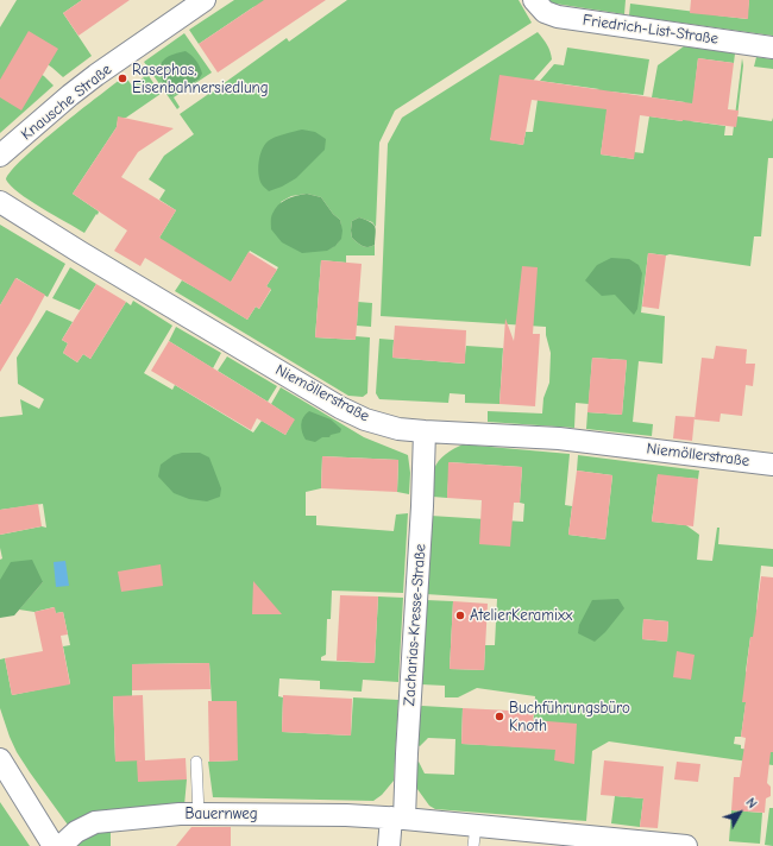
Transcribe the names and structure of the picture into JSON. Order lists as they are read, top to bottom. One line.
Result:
{"streets":{"street":["Friedrich-List-Straße","Knausche Straße","Niemöllerstraße","Zacharias-Kresse-Straße","Bauernweg"]},"crossings":[["Niemöllerstraße","Zacharias-Kresse-Straße"],["Zacharias-Kresse-Straße","Bauernweg"]],"places":["Rasephas, Eisenbahnersiedlung","AtelierKeramixx","Buchführungsbüro Knoth"],"north":"top right"}
